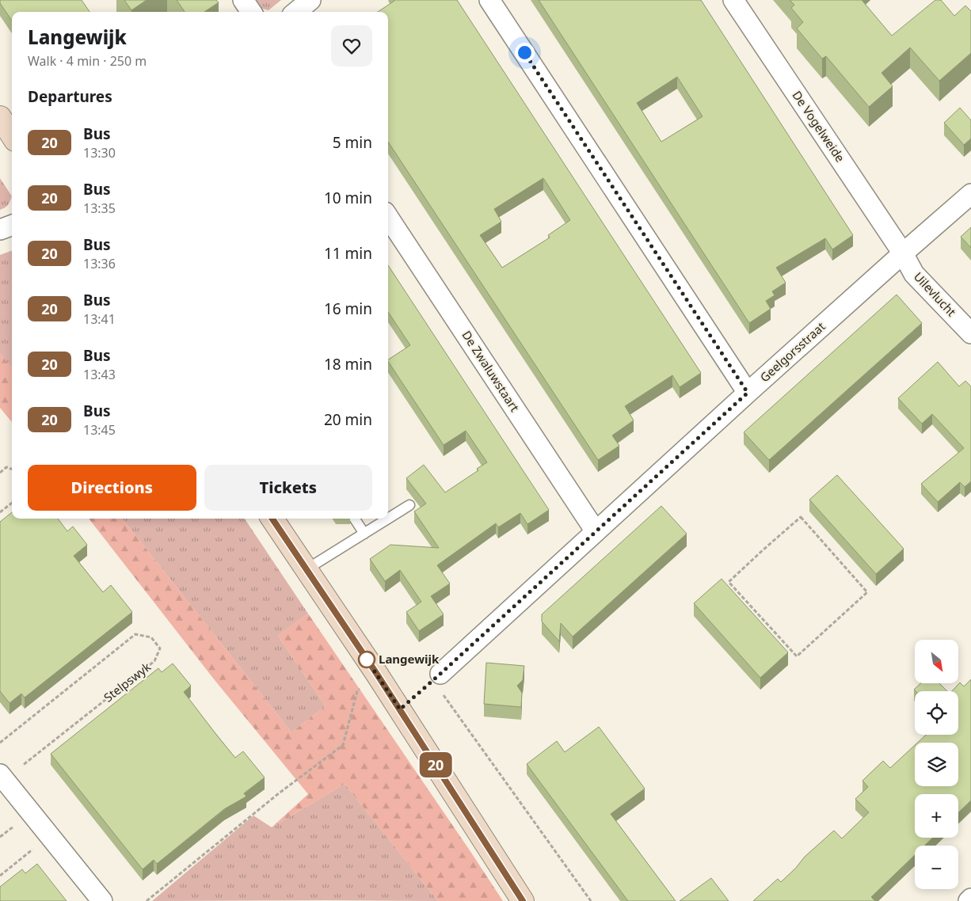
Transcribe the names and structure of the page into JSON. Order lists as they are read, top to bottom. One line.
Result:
{"streets":{"street":["De Vogelweide","Uilevlucht","Geelgorsstraat","De Zwaluwstaart"],"path":["Stelpswyk"]},"crossings":[["De Vogelweide","Uilevlucht"],["De Vogelweide","Geelgorsstraat"],["Uilevlucht","Geelgorsstraat"],["Geelgorsstraat","De Zwaluwstaart"]],"places":["Langewijk"],"lines":["bus line 20"],"north":"bottom right","page":{"on_map":"20","heading":[["Langewijk","Walk · 4 min · 250 m"],"Departures"],"list":[{"mark":"20","name":"Bus","note":"13:30","value":"5 min"},{"mark":"20","name":"Bus","note":"13:35","value":"10 min"},{"mark":"20","name":"Bus","note":"13:36","value":"11 min"},{"mark":"20","name":"Bus","note":"13:41","value":"16 min"},{"mark":"20","name":"Bus","note":"13:43","value":"18 min"},{"mark":"20","name":"Bus","note":"13:45","value":"20 min"}],"buttons":["Directions","Tickets"],"map_buttons":["+","−"]}}
